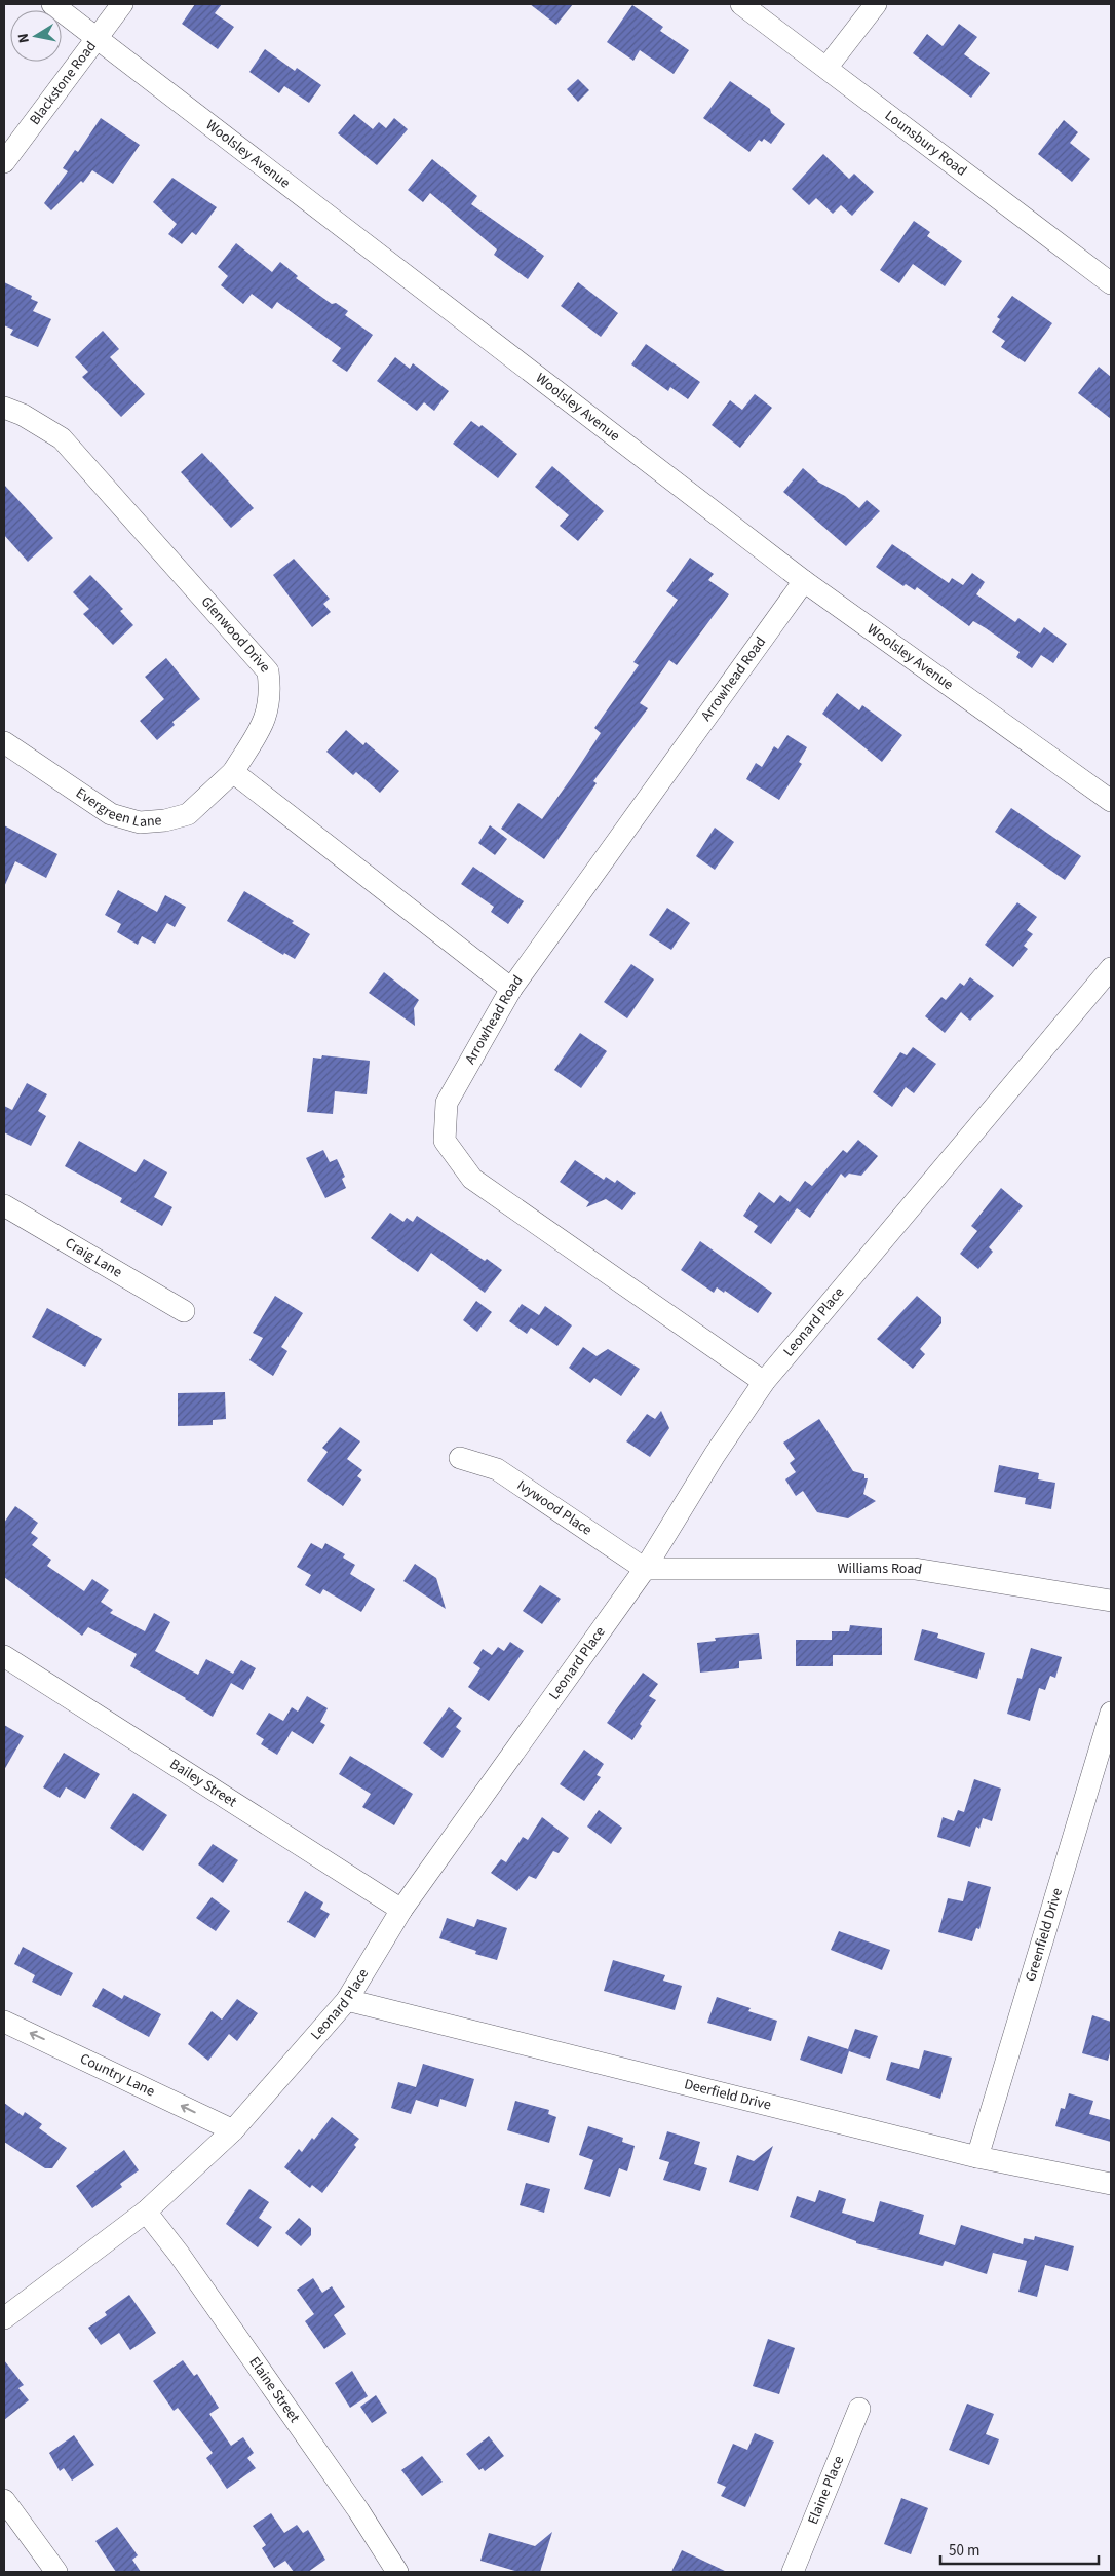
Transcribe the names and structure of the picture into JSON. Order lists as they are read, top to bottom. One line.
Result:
{"streets":{"street":["Blackstone Road","Lounsbury Road","Woolsley Avenue","Glenwood Drive","Arrowhead Road","Evergreen Lane","Craig Lane","Leonard Place","Ivywood Place","Williams Road","Bailey Street","Greenfield Drive","Country Lane","Deerfield Drive","Elaine Street","Elaine Place"]},"crossings":[["Blackstone Road","Woolsley Avenue"],["Woolsley Avenue","Arrowhead Road"],["Glenwood Drive","Evergreen Lane"],["Arrowhead Road","Leonard Place"],["Leonard Place","Ivywood Place"],["Leonard Place","Williams Road"],["Leonard Place","Bailey Street"],["Leonard Place","Country Lane"],["Leonard Place","Deerfield Drive"],["Leonard Place","Elaine Street"],["Ivywood Place","Williams Road"],["Greenfield Drive","Deerfield Drive"]],"one_way":["Country Lane"],"scale_bar":"50 m","north":"left"}
